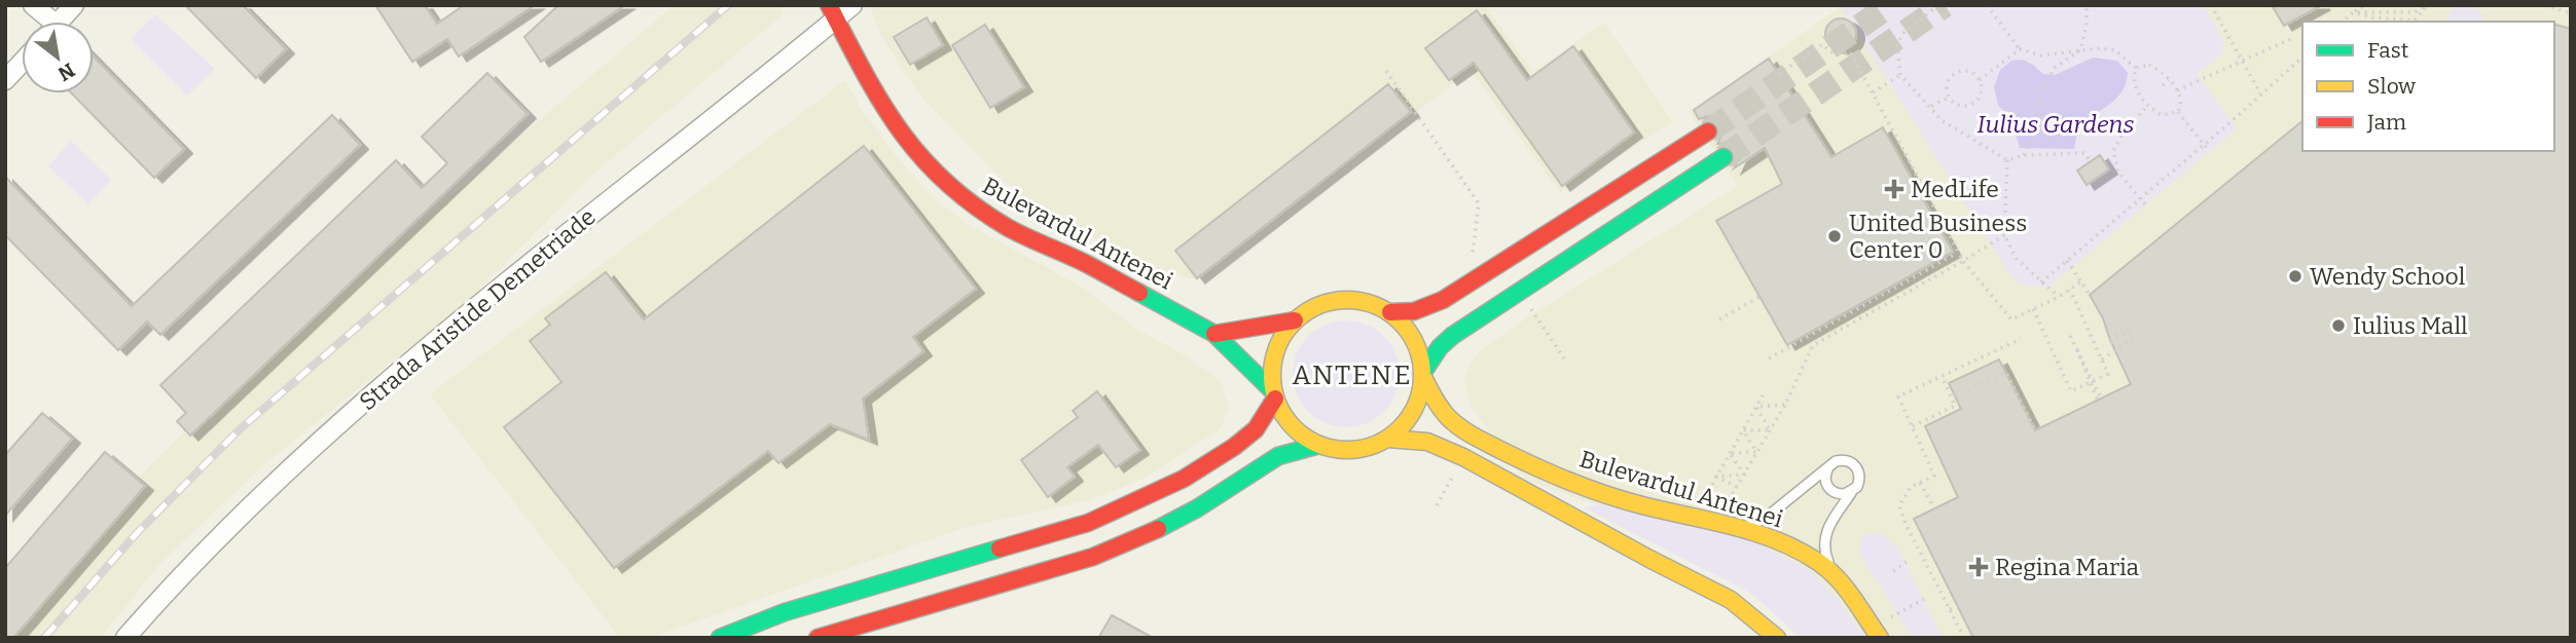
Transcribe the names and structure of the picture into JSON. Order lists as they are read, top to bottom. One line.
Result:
{"streets":{"main road":["Bulevardul Antenei"],"street":["Strada Aristide Demetriade"]},"crossings":[["Bulevardul Antenei","Strada Aristide Demetriade"]],"districts":["ANTENE"],"parks":["Iulius Gardens"],"places":{"health":["MedLife","Regina Maria"],"other":["United Business Center 0","Wendy School","Iulius Mall"]},"legend":["Fast","Slow","Jam"],"north":"bottom right"}
